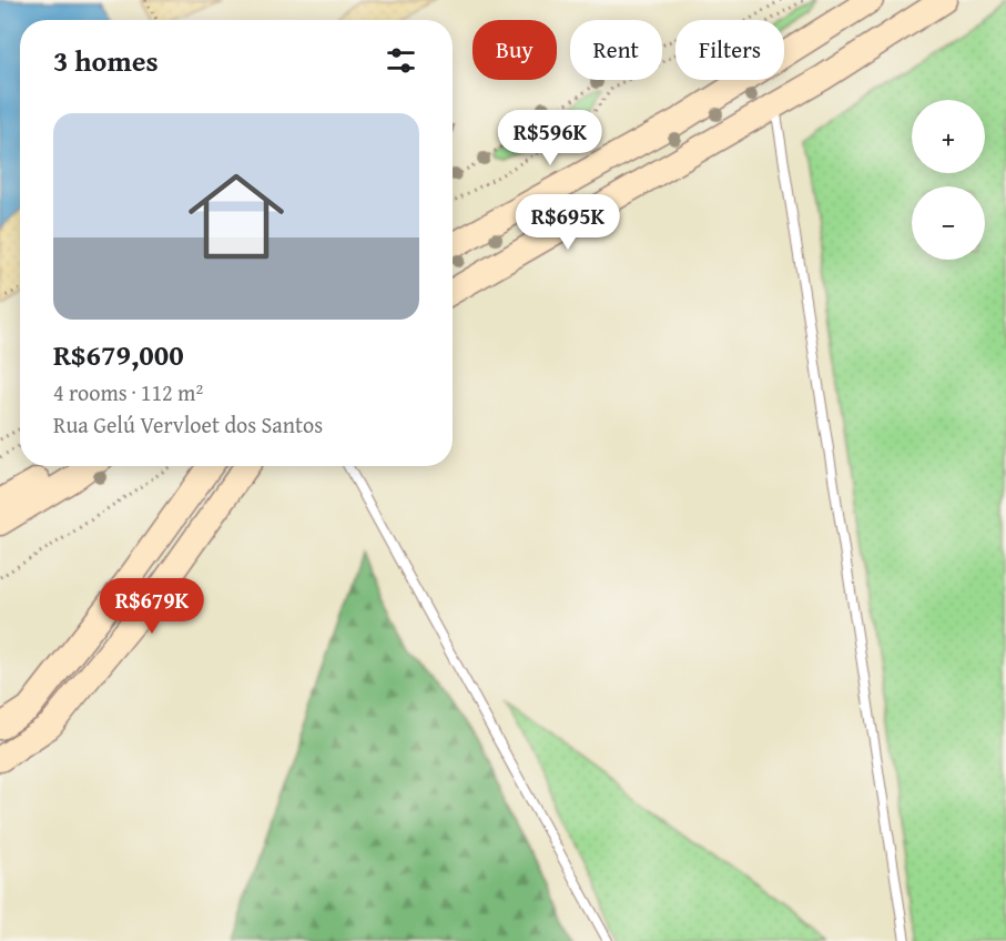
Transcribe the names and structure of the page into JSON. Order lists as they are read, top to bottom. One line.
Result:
{"page":{"chip":["Buy","Rent","Filters"],"heading":"3 homes","map_buttons":["+","−"],"list":[{"name":"R$679,000","note":"4 rooms · 112 m² · Rua Gelú Vervloet dos Santos"}],"price":["R$596K","R$695K","R$679K"]}}
